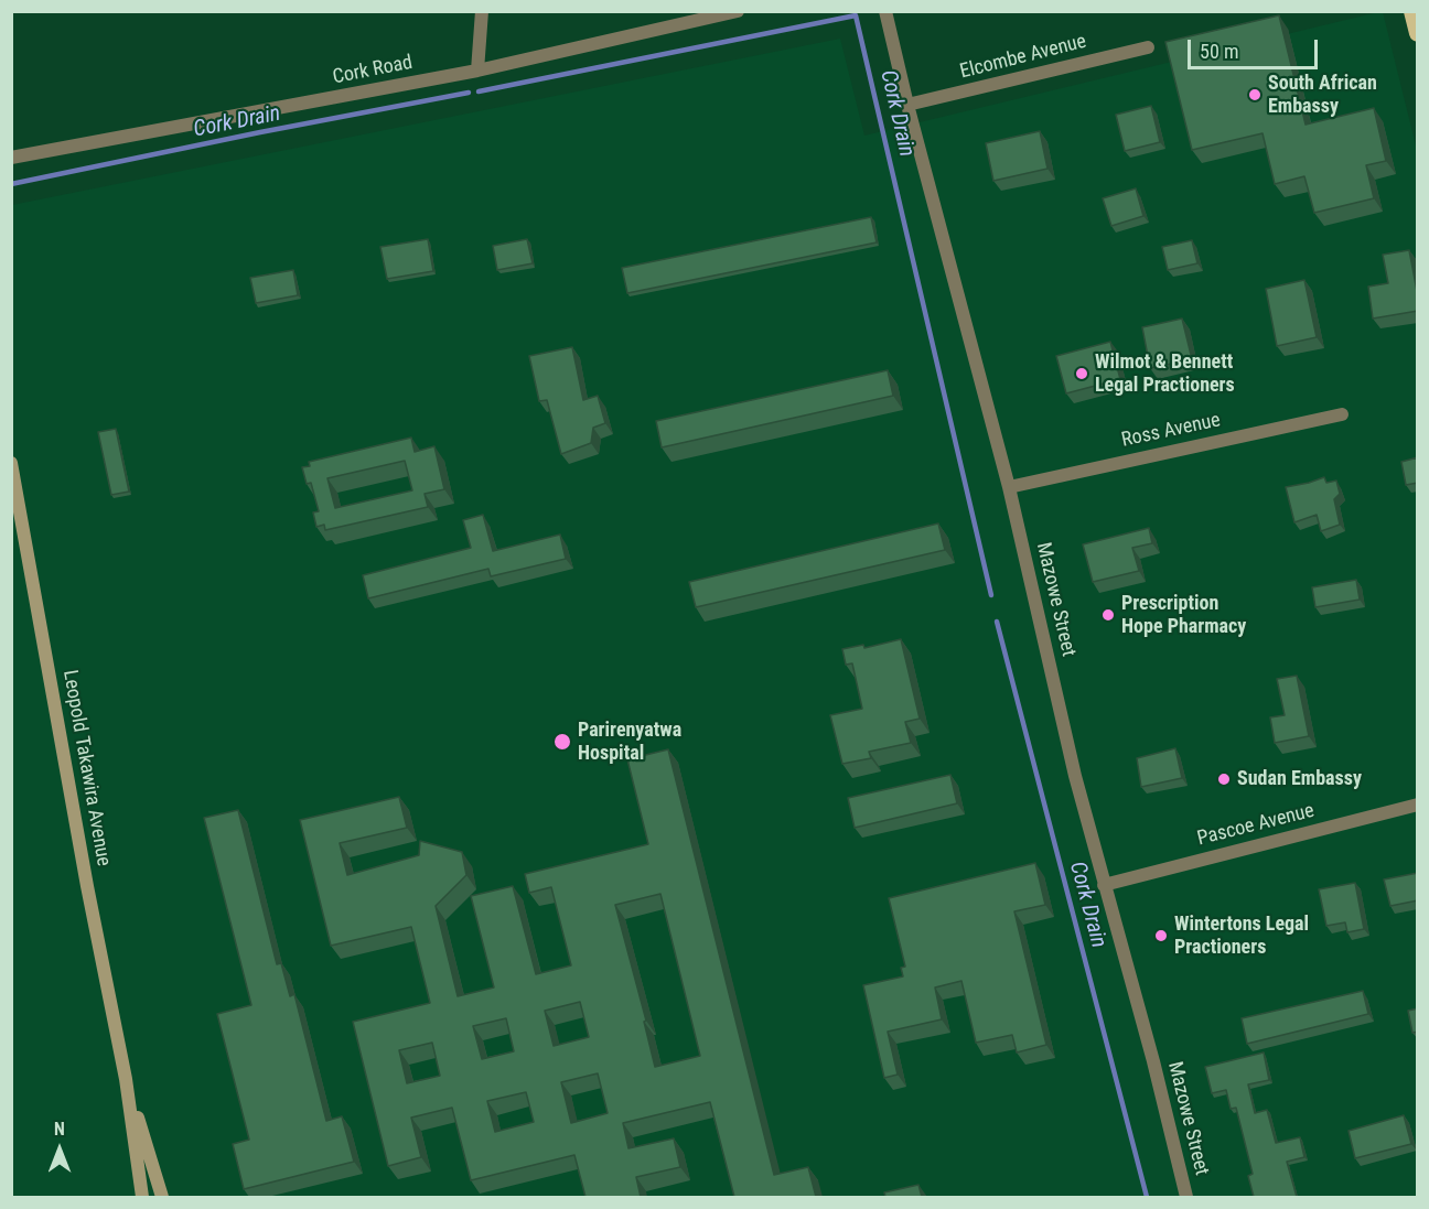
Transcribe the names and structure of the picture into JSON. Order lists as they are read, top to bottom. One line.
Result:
{"streets":{"main road":["Leopold Takawira Avenue"],"street":["Elcombe Avenue","Cork Road","Ross Avenue","Mazowe Street","Pascoe Avenue"]},"crossings":[["Elcombe Avenue","Mazowe Street"],["Ross Avenue","Mazowe Street"],["Mazowe Street","Pascoe Avenue"]],"water":["Cork Drain"],"places":["South African Embassy","Wilmot & Bennett Legal Practioners","Prescription Hope Pharmacy","Parirenyatwa Hospital","Sudan Embassy","Wintertons Legal Practioners"],"scale_bar":"50 m","north":"top"}
